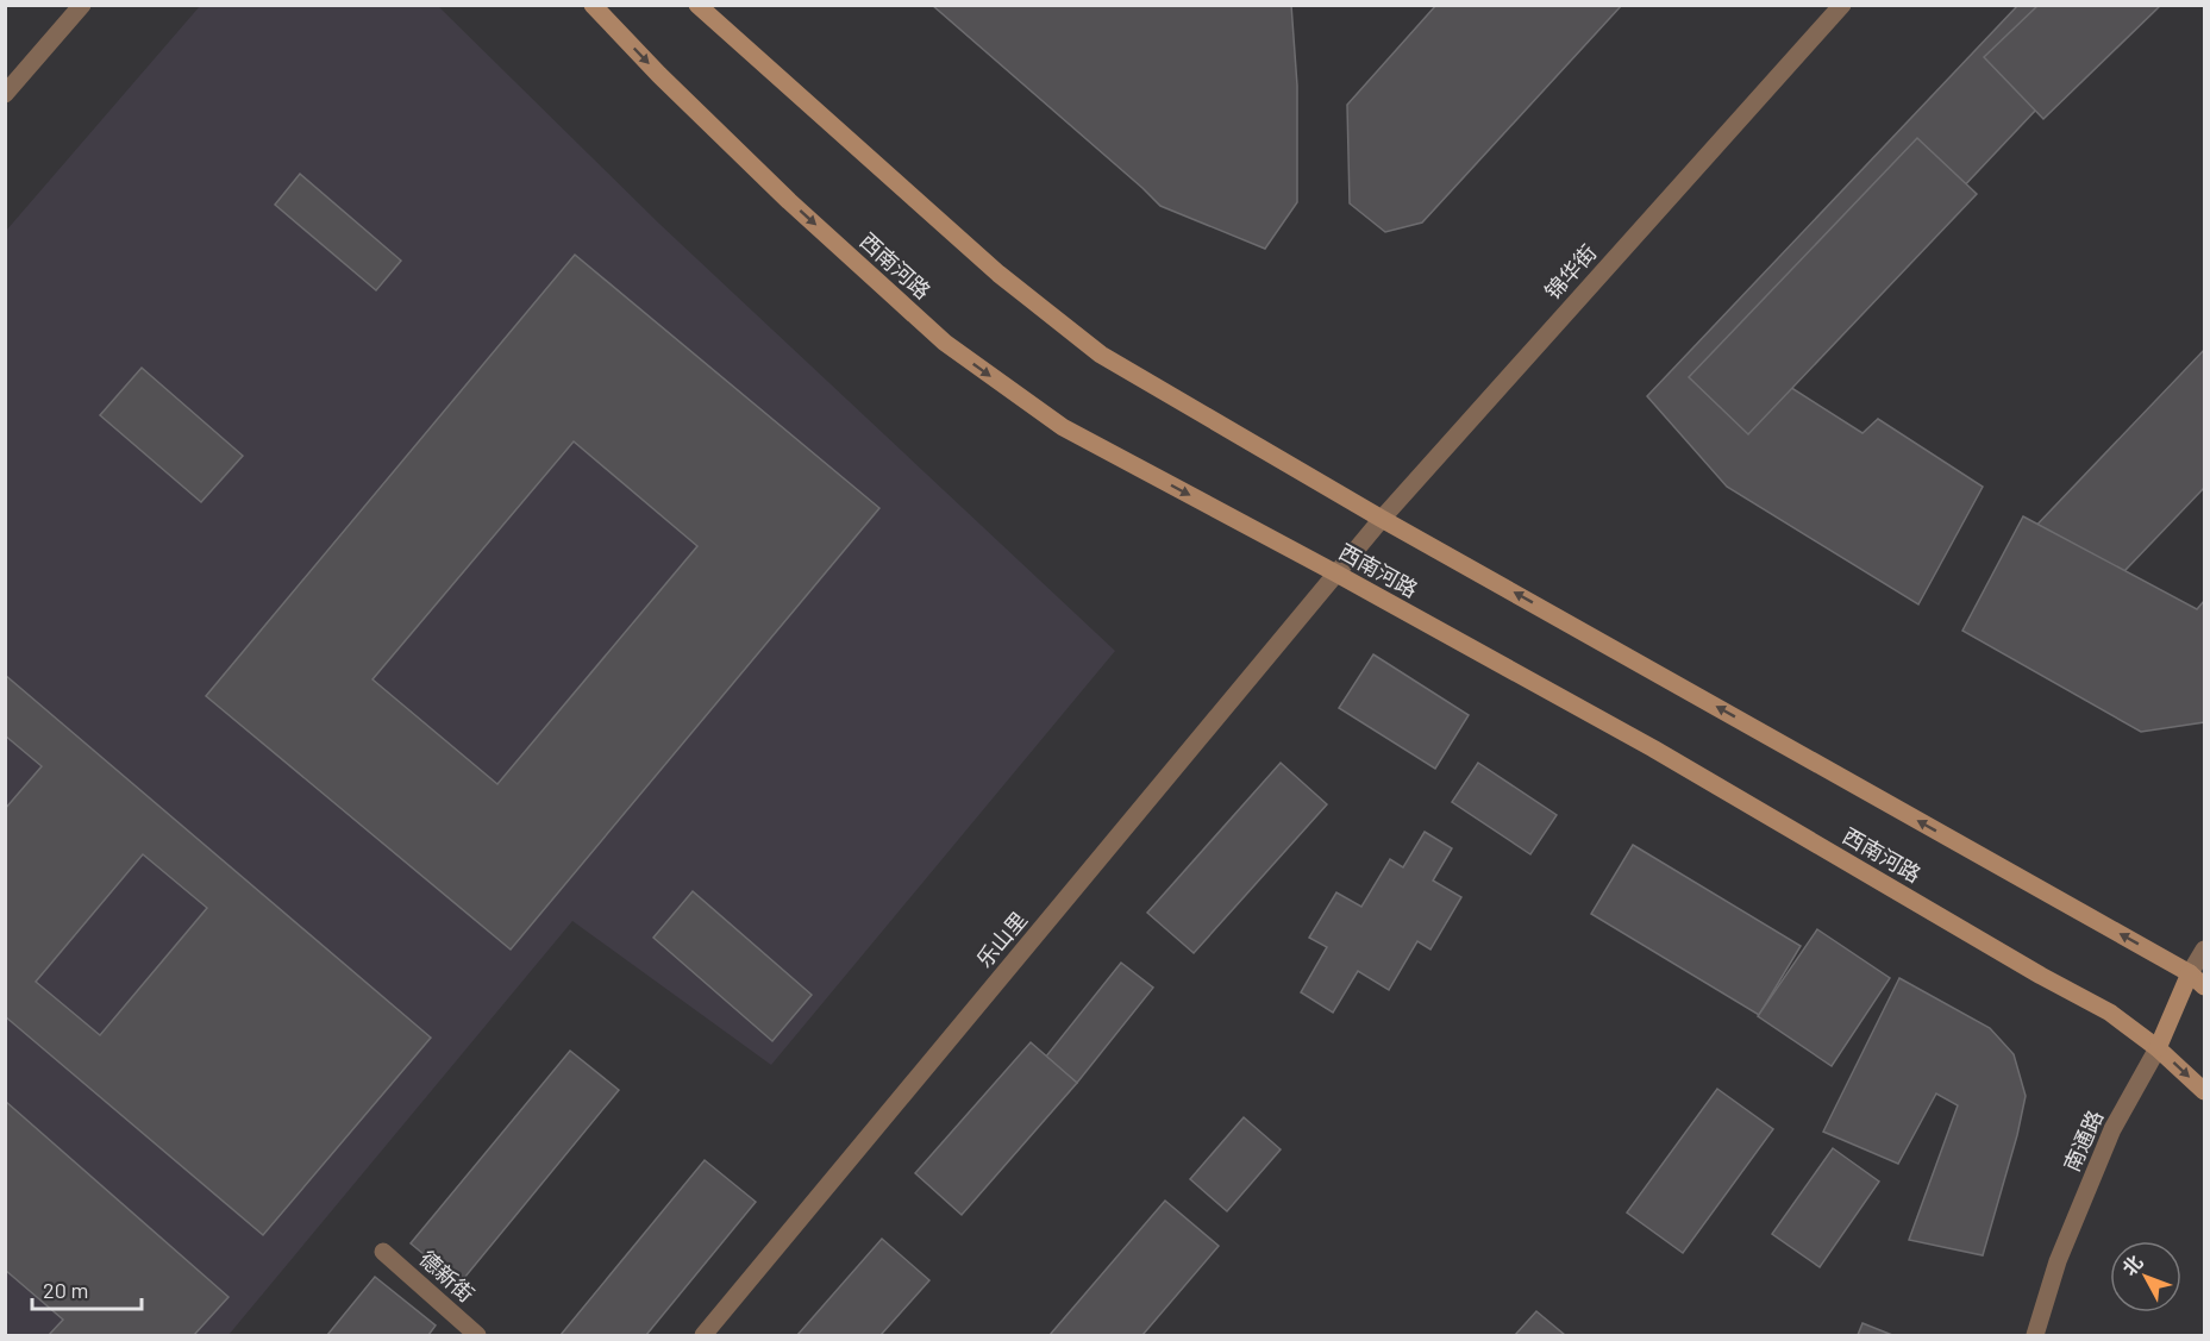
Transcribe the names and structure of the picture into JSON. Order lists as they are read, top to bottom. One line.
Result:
{"streets":{"main road":["西南河路","南通路"],"street":["锦华街","乐山里","德新街"]},"crossings":[["西南河路","锦华街"],["西南河路","乐山里"],["西南河路","南通路"],["锦华街","乐山里"]],"scale_bar":"20 m","north":"top left"}
